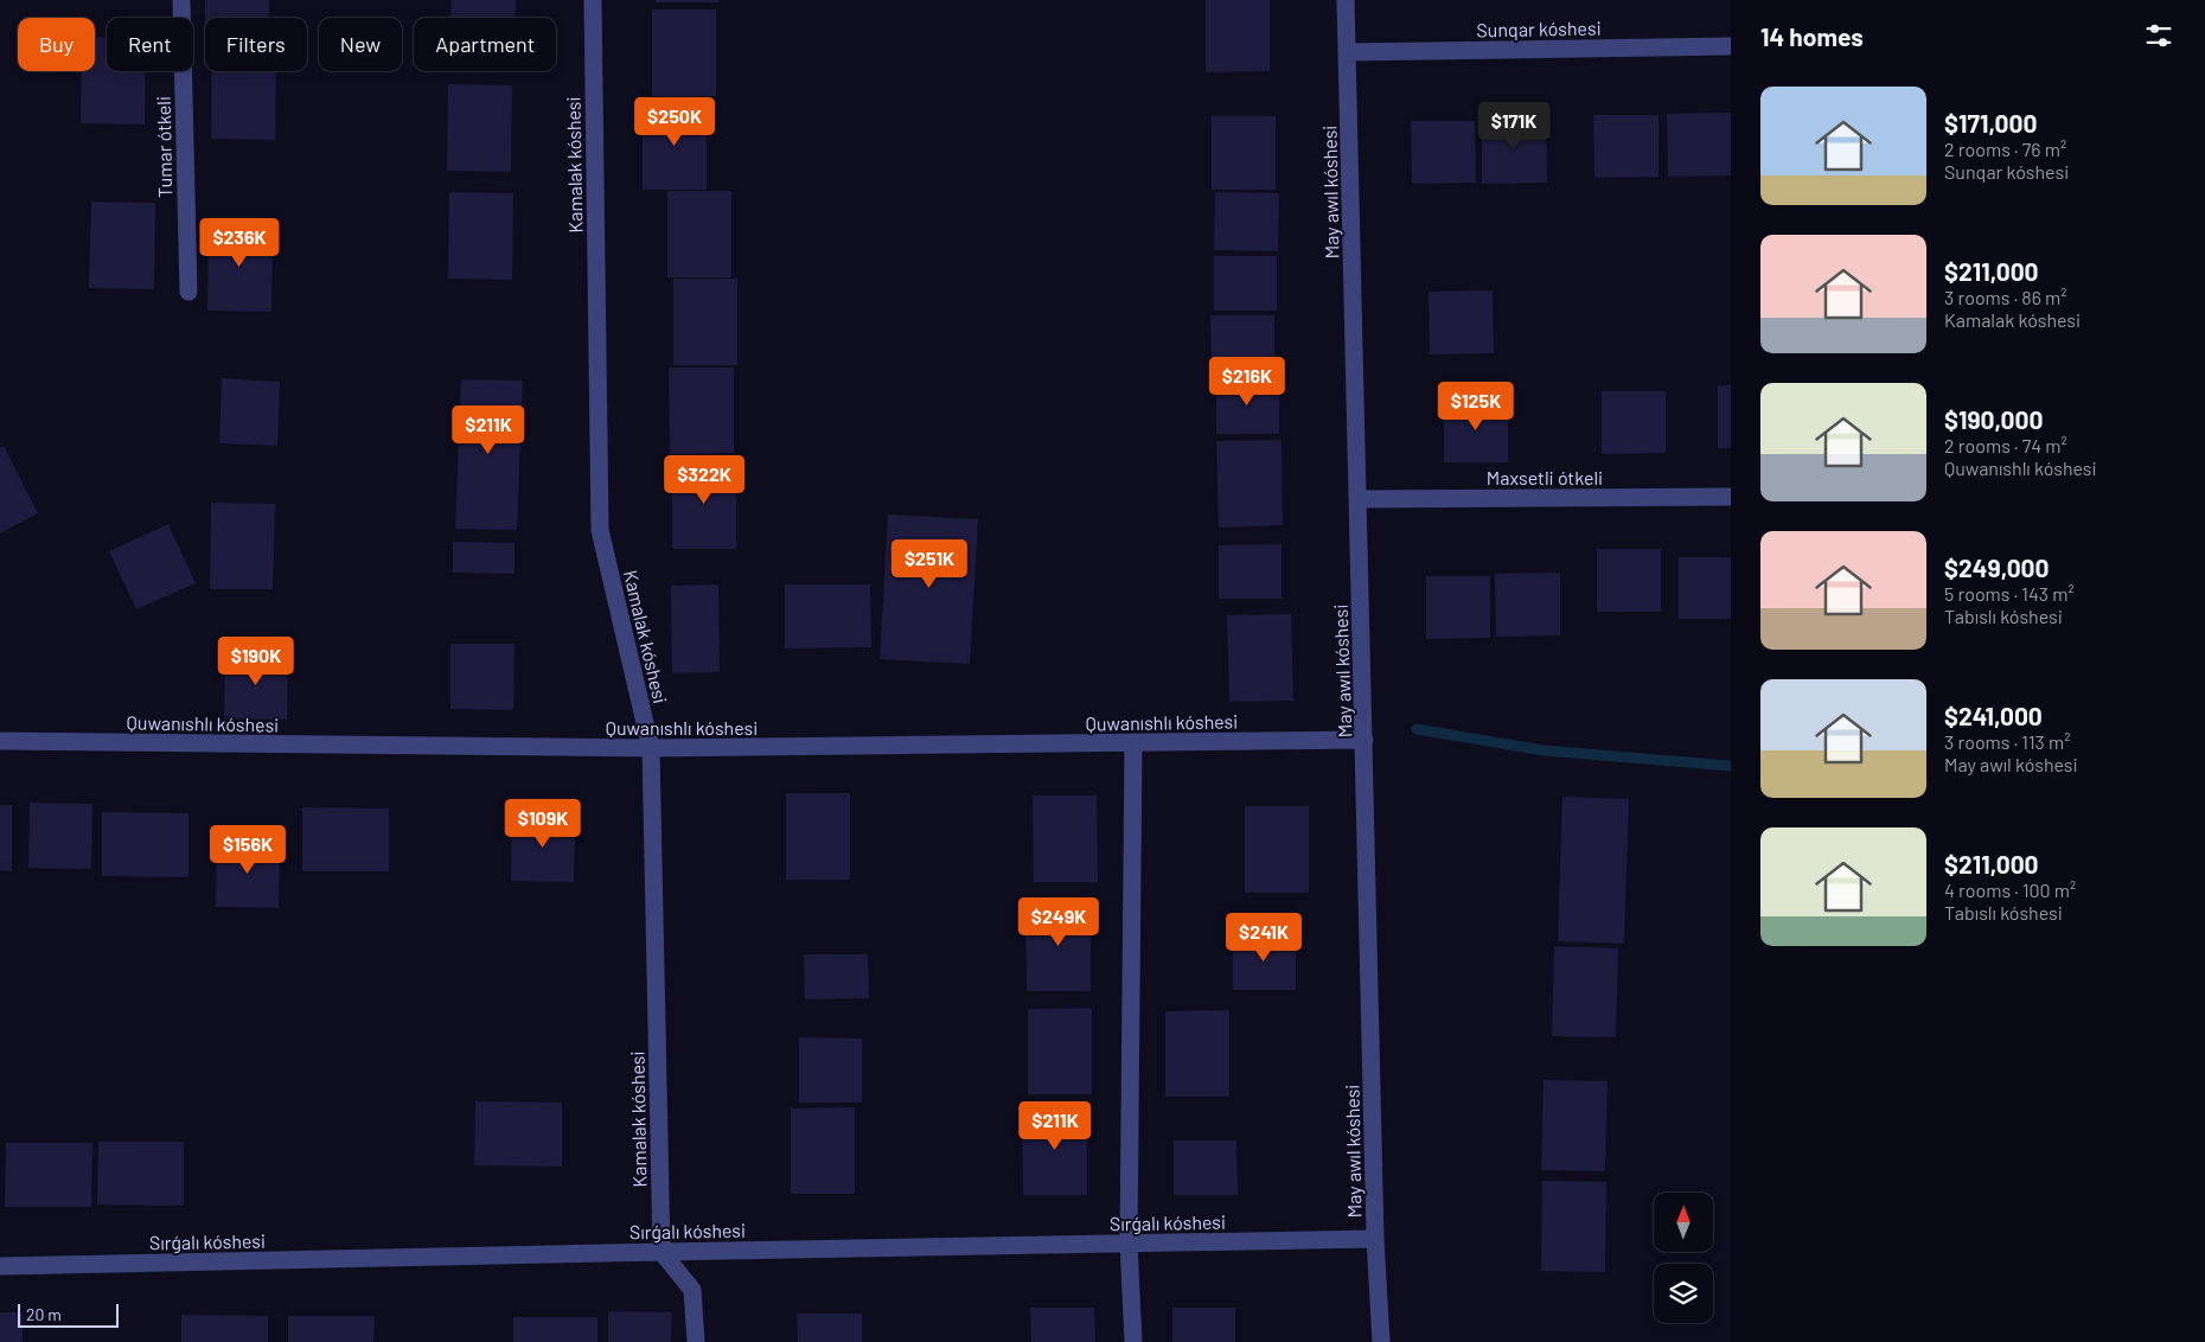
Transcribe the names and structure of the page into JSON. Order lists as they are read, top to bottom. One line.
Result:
{"streets":{"street":["Sunqar kóshesi","Tumar ótkeli","Kamalak kóshesi","May awıl kóshesi","Maxsetli ótkeli","Quwanıshlı kóshesi","Sırǵalı kóshesi"]},"crossings":[["Sunqar kóshesi","May awıl kóshesi"],["Kamalak kóshesi","Quwanıshlı kóshesi"],["Kamalak kóshesi","Sırǵalı kóshesi"],["May awıl kóshesi","Maxsetli ótkeli"],["May awıl kóshesi","Quwanıshlı kóshesi"],["May awıl kóshesi","Sırǵalı kóshesi"]],"scale_bar":"20 m","north":"top","page":{"heading":"14 homes","chip":["Buy","Rent","Filters","New","Apartment"],"list":[{"name":"$171,000","note":"2 rooms · 76 m² · Sunqar kóshesi"},{"name":"$211,000","note":"3 rooms · 86 m² · Kamalak kóshesi"},{"name":"$190,000","note":"2 rooms · 74 m² · Quwanıshlı kóshesi"},{"name":"$249,000","note":"5 rooms · 143 m² · Tabıslı kóshesi"},{"name":"$241,000","note":"3 rooms · 113 m² · May awıl kóshesi"},{"name":"$211,000","note":"4 rooms · 100 m² · Tabıslı kóshesi"}],"price":["$250K","$171K","$236K","$216K","$125K","$211K","$322K","$251K","$190K","$109K","$156K","$249K","$241K","$211K"],"scale":"20 m"}}
